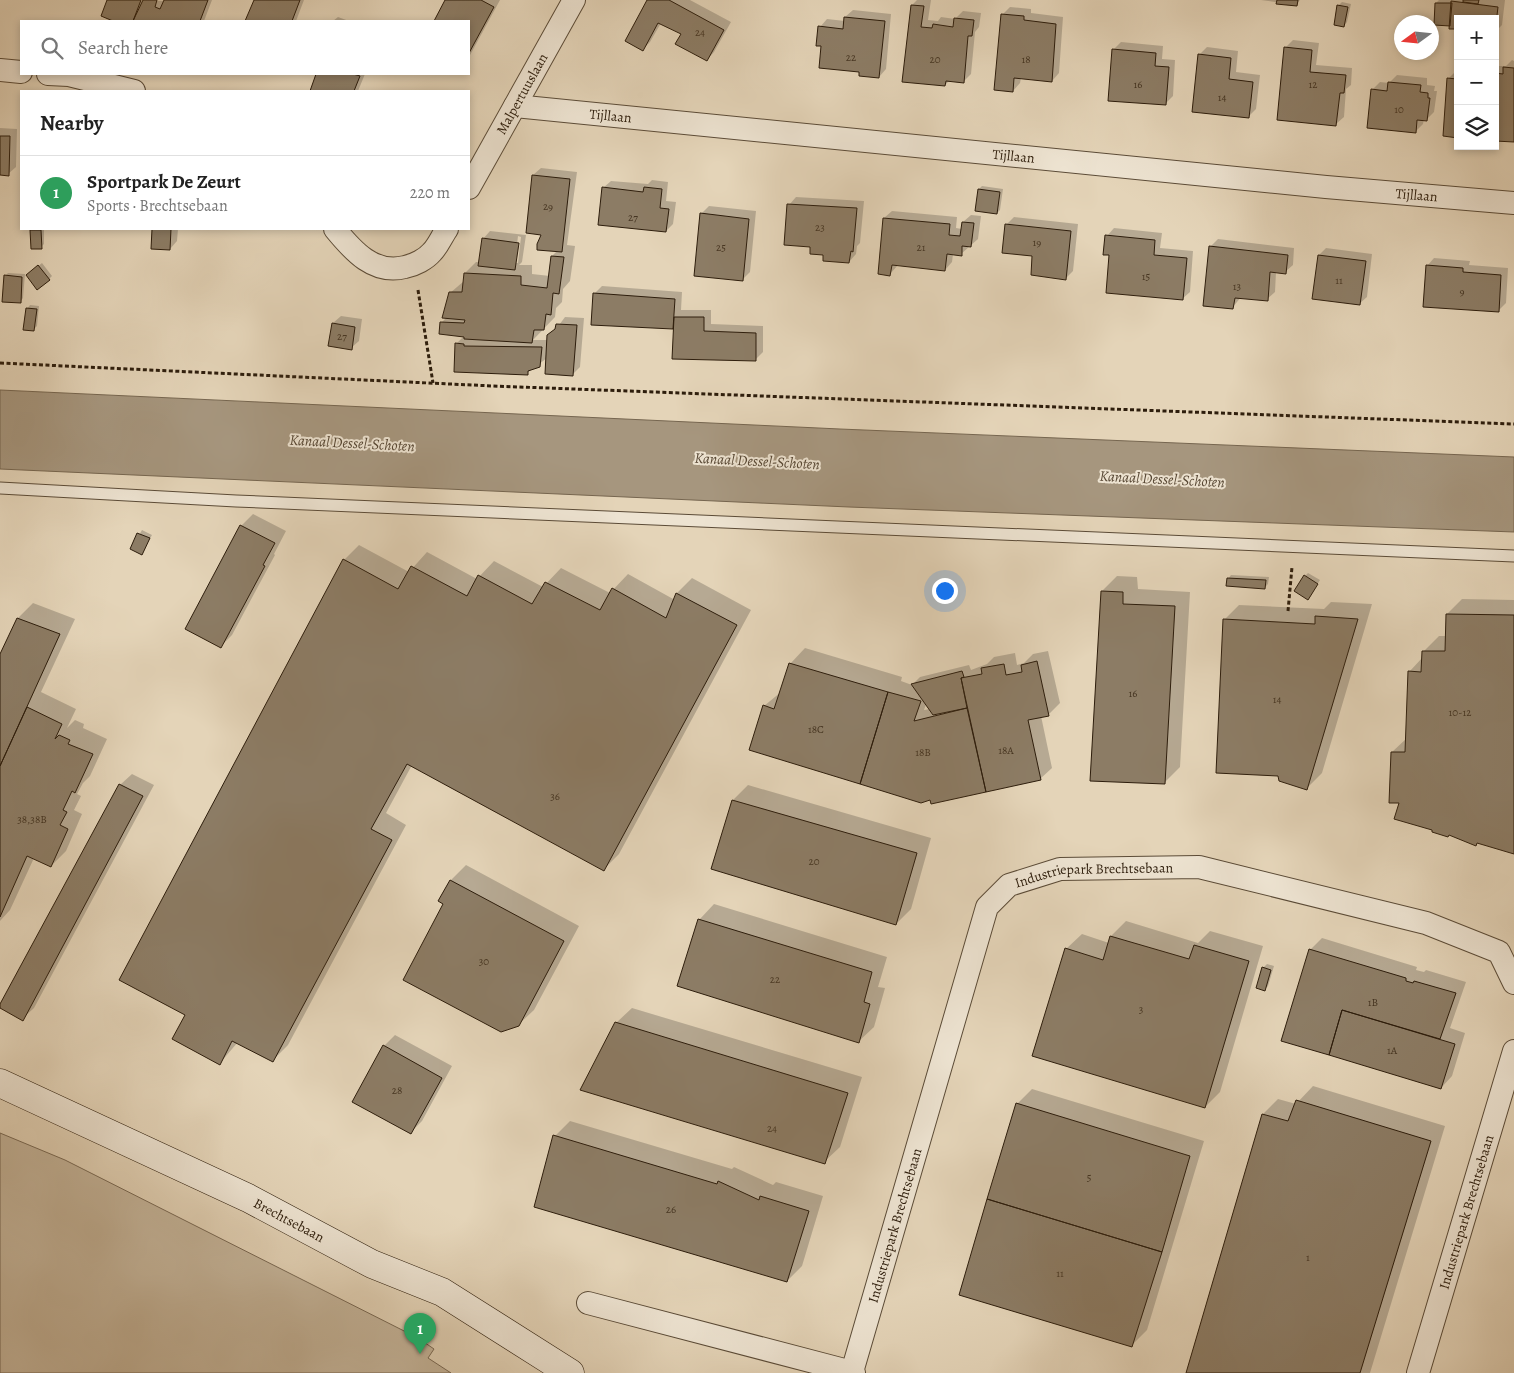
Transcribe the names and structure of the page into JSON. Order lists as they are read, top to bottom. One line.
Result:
{"streets":{"main road":["Brechtsebaan"],"street":["Malpertuuslaan","Tijllaan","Industriepark Brechtsebaan"]},"crossings":[["Malpertuuslaan","Tijllaan"]],"water":["Kanaal Dessel-Schoten"],"house_numbers":["24","22","20","18","16","12","14","10","29","27","23","19","25","21","15","11","13","9","27","16","14","10-12","18C","18A","18B","36","38,38B","20","30","22","1B","3","1A","28","24","5","26","1","11"],"north":"left","page":{"map_buttons":["+","−"],"search":"Search here","heading":"Nearby","list":[{"mark":"1","name":"Sportpark De Zeurt","note":"Sports · Brechtsebaan","value":"220 m"}],"pins":"1"}}
